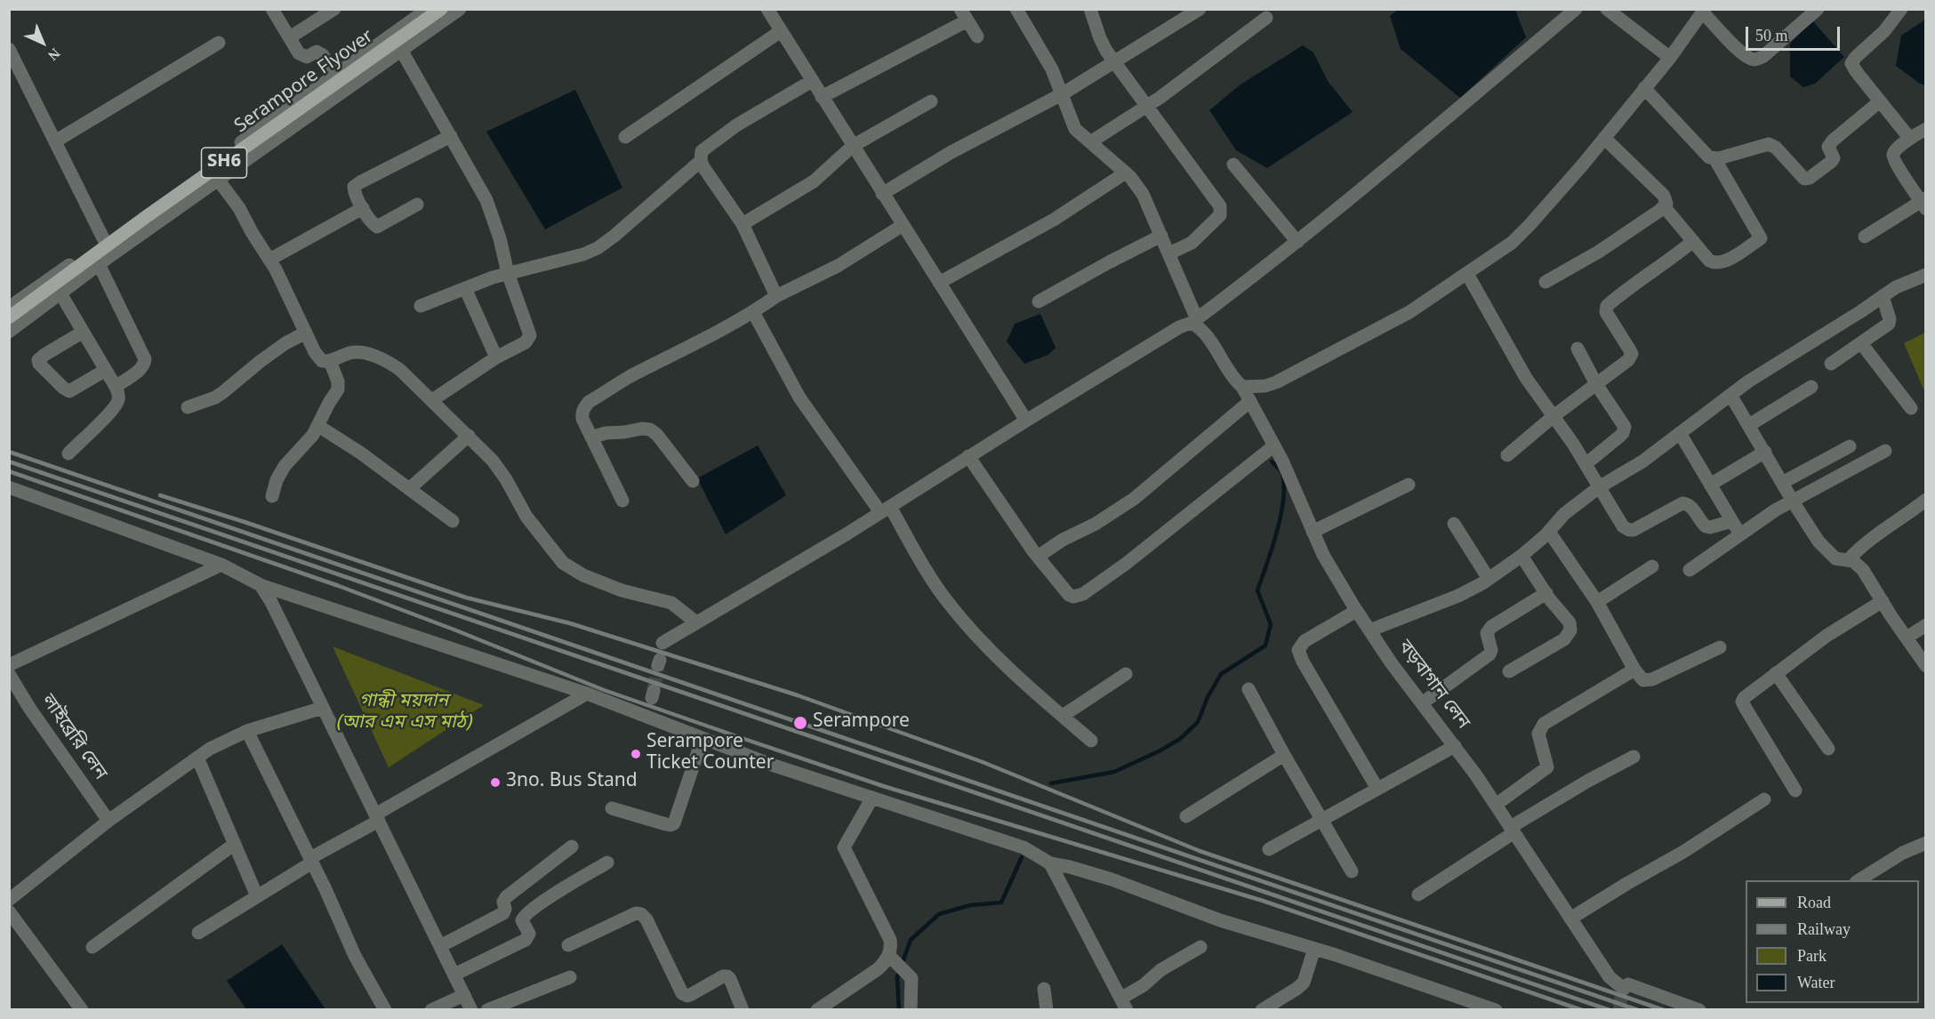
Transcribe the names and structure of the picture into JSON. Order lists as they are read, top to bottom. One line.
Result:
{"streets":{"main road":["Serampore Flyover","SH6"],"street":["বড়বাগান লেন","লাইব্রেরি লেন"]},"parks":["গান্ধী ময়দান (আর এম এস মাঠ)"],"places":["Serampore","Serampore Ticket Counter","3no. Bus Stand"],"legend":["Road","Railway","Park","Water"],"scale_bar":"50 m","north":"bottom right"}
